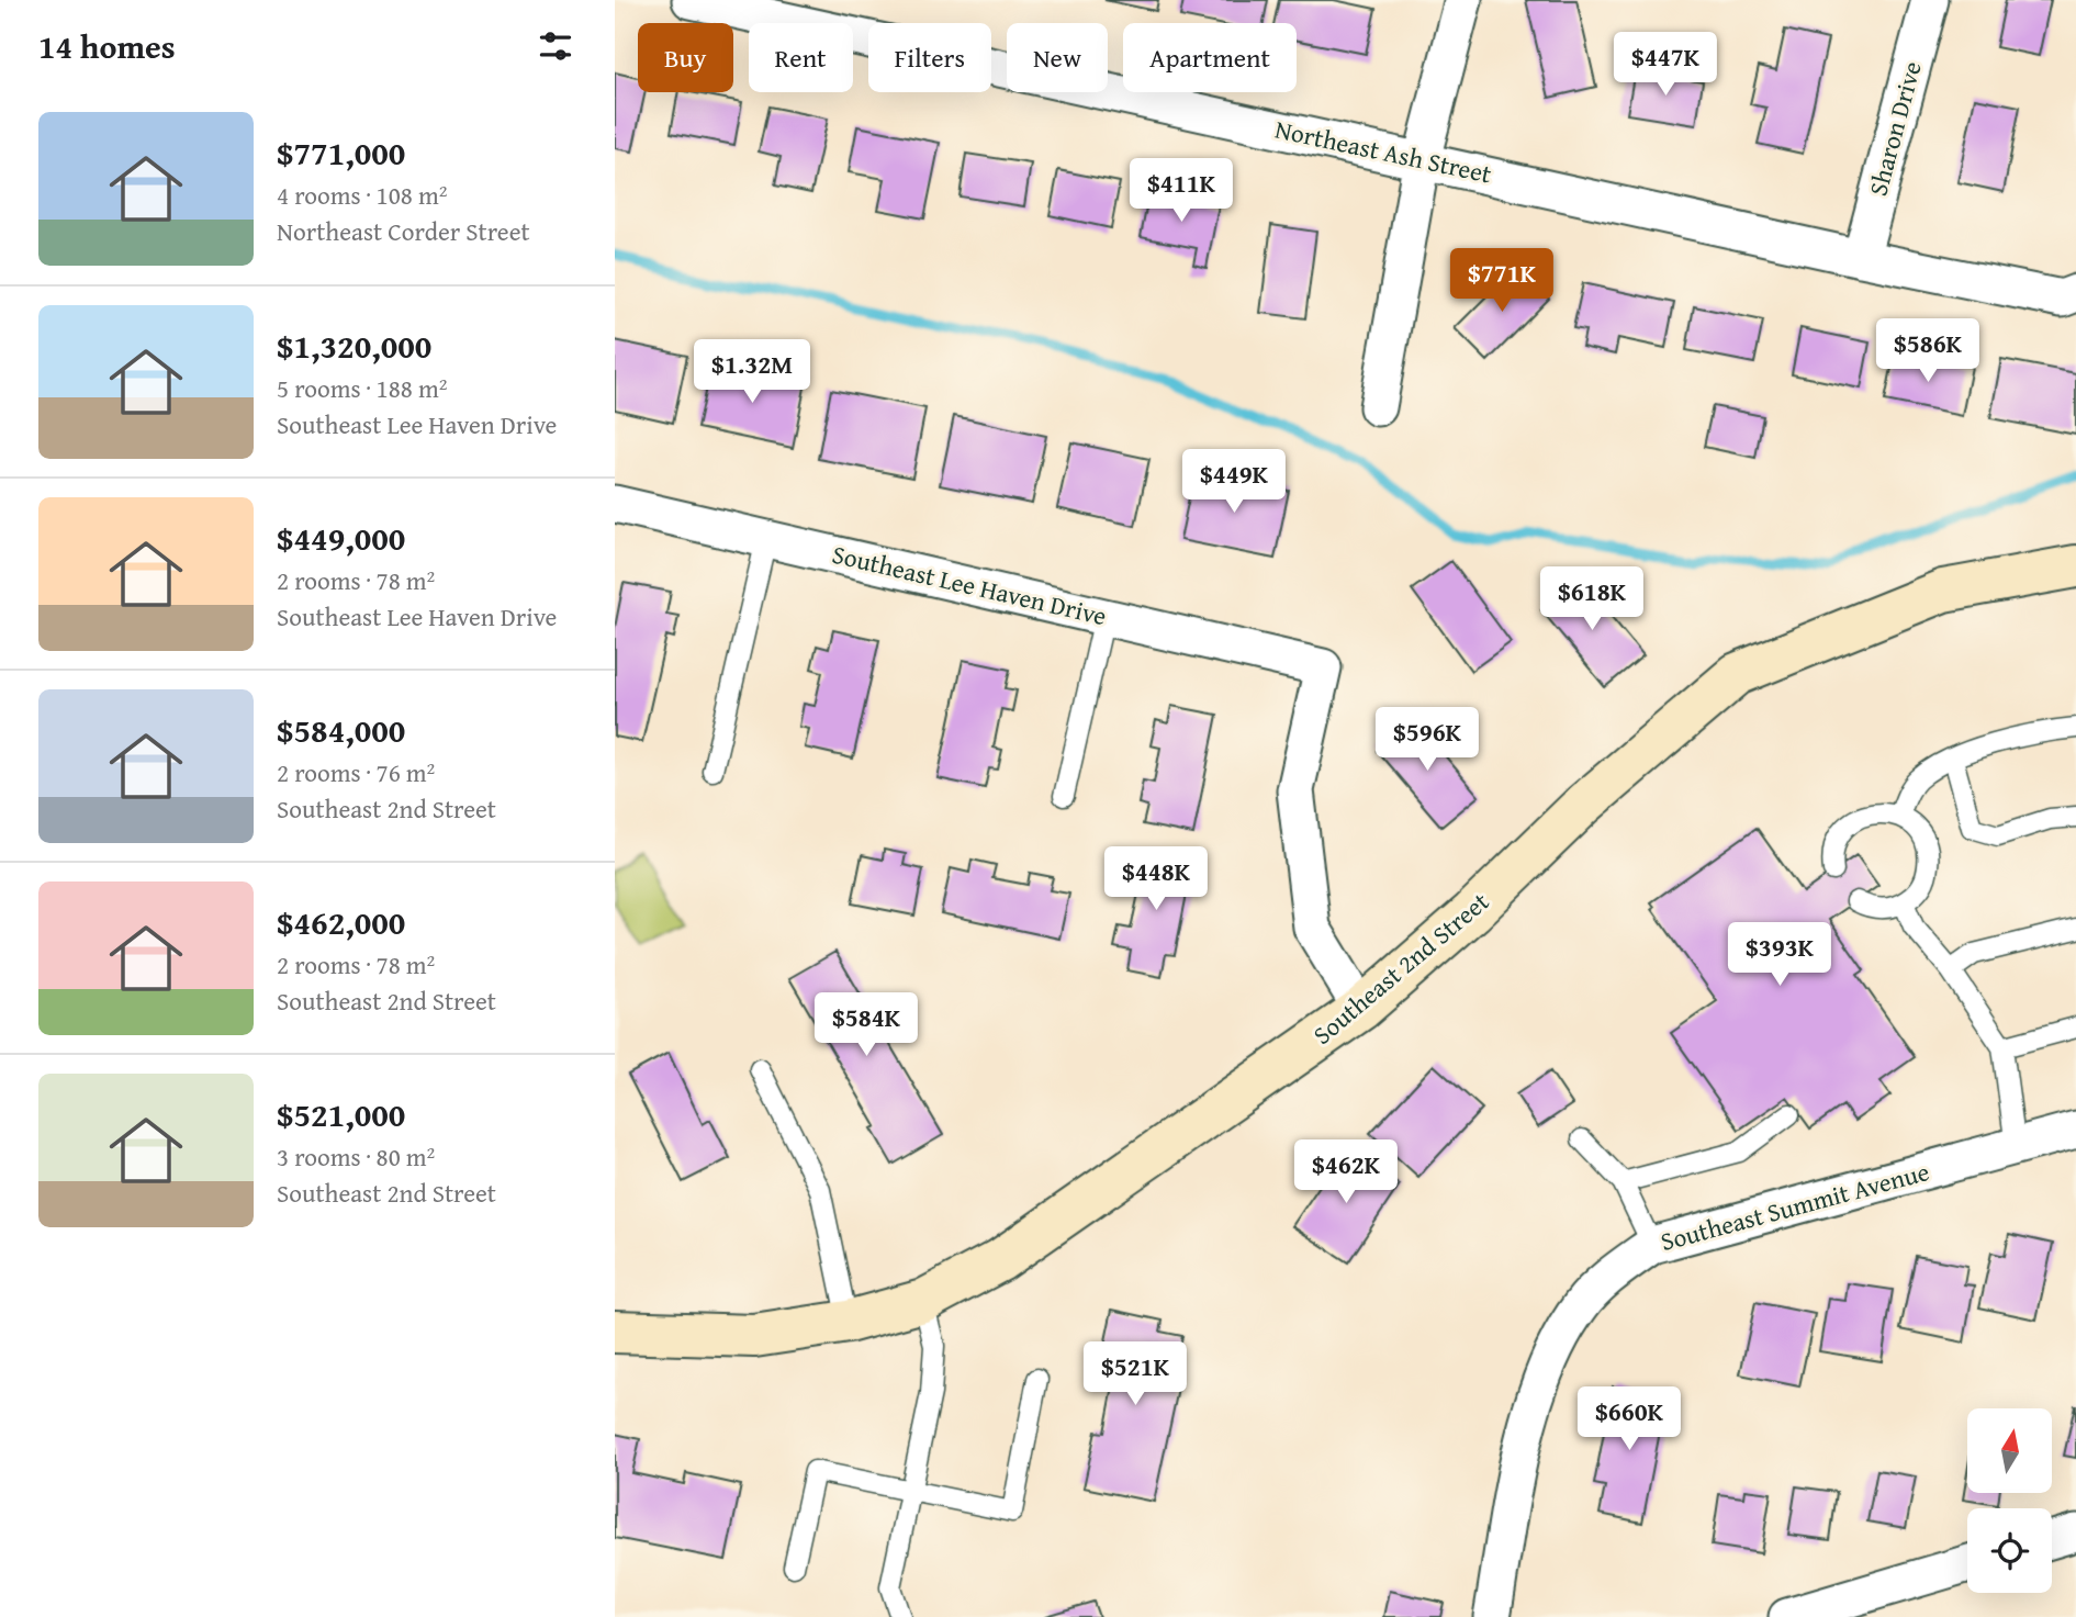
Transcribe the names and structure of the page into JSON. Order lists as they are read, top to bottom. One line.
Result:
{"streets":{"street":["Sharon Drive","Northeast Ash Street","Southeast Lee Haven Drive","Southeast 2nd Street","Southeast Summit Avenue"]},"crossings":[["Sharon Drive","Northeast Ash Street"],["Southeast Lee Haven Drive","Southeast 2nd Street"]],"north":"top","page":{"heading":"14 homes","chip":["Buy","Rent","Filters","New","Apartment"],"price":["$447K","$411K","$771K","$586K","$1.32M","$449K","$618K","$596K","$448K","$393K","$584K","$462K","$521K","$660K"],"list":[{"name":"$771,000","note":"4 rooms · 108 m² · Northeast Corder Street"},{"name":"$1,320,000","note":"5 rooms · 188 m² · Southeast Lee Haven Drive"},{"name":"$449,000","note":"2 rooms · 78 m² · Southeast Lee Haven Drive"},{"name":"$584,000","note":"2 rooms · 76 m² · Southeast 2nd Street"},{"name":"$462,000","note":"2 rooms · 78 m² · Southeast 2nd Street"},{"name":"$521,000","note":"3 rooms · 80 m² · Southeast 2nd Street"}]}}
